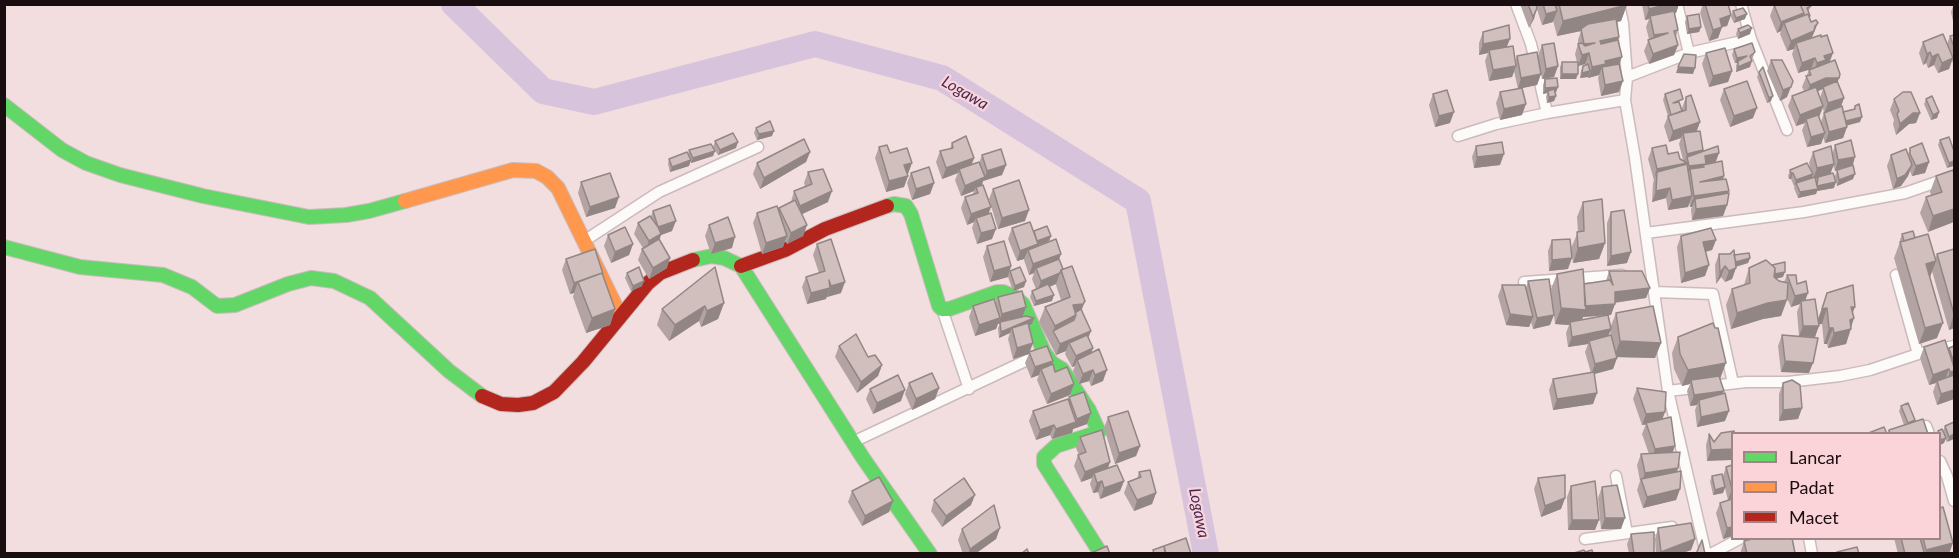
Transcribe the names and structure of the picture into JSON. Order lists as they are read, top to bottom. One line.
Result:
{"water":["Logawa"],"legend":["Lancar","Padat","Macet"]}
